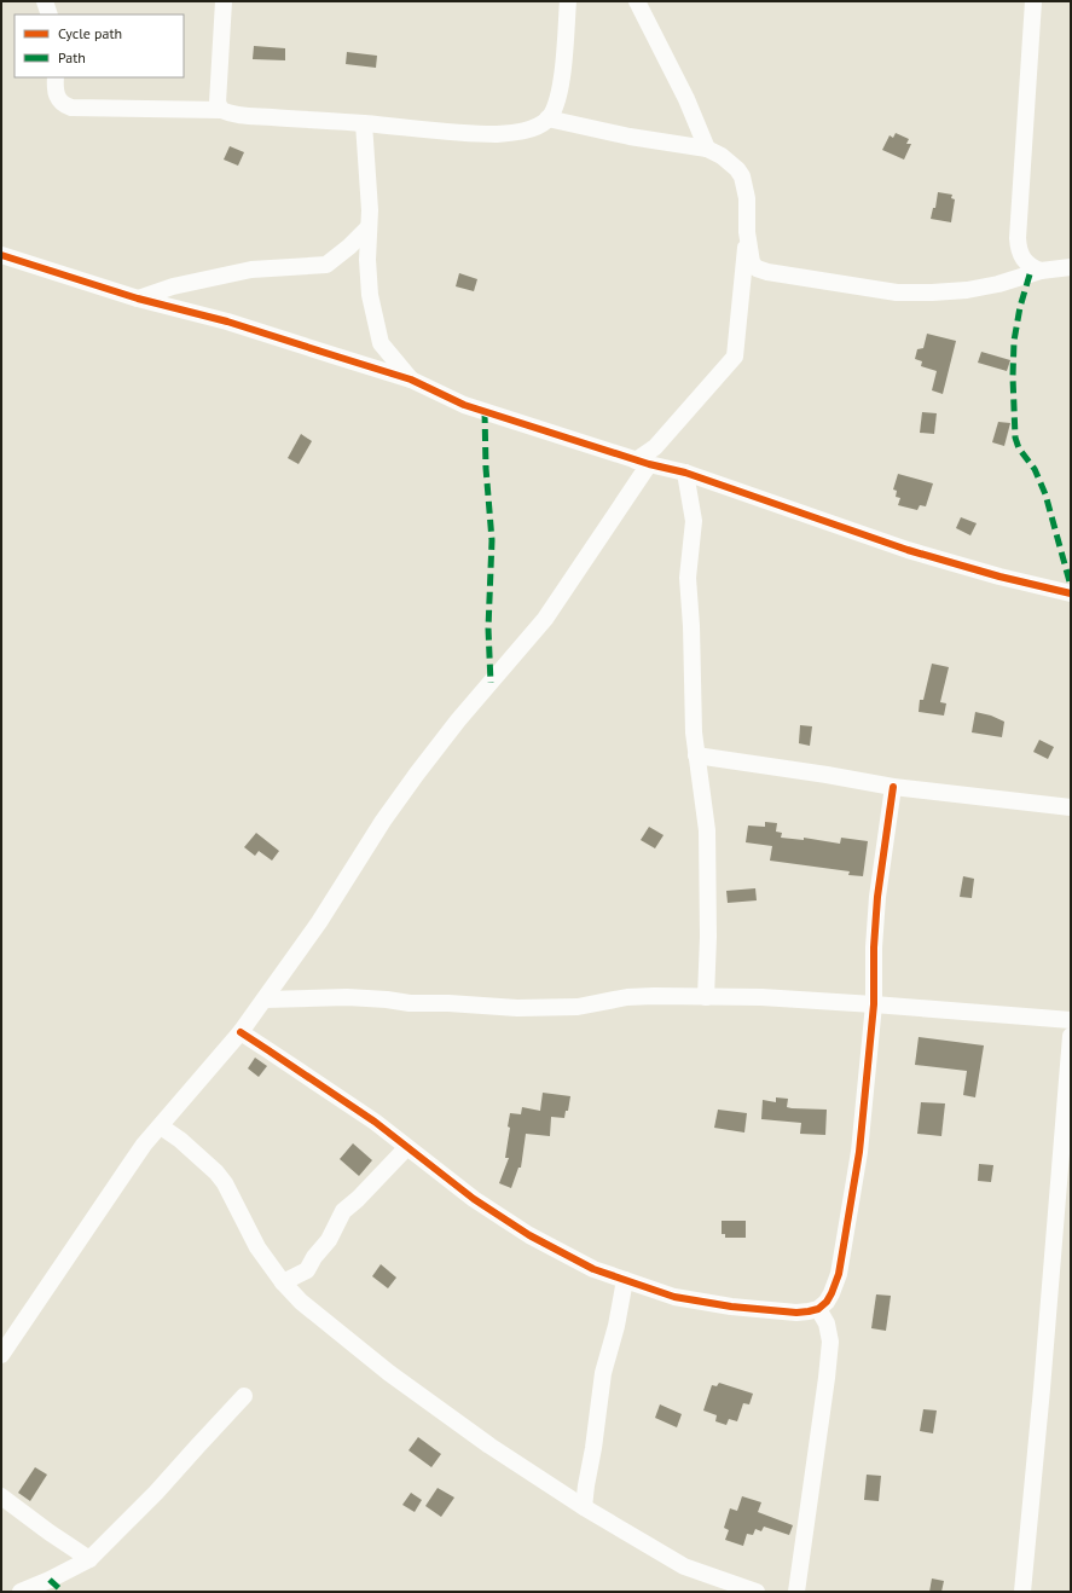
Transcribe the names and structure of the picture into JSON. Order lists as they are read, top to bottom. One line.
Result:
{"legend":["Cycle path","Path"]}
